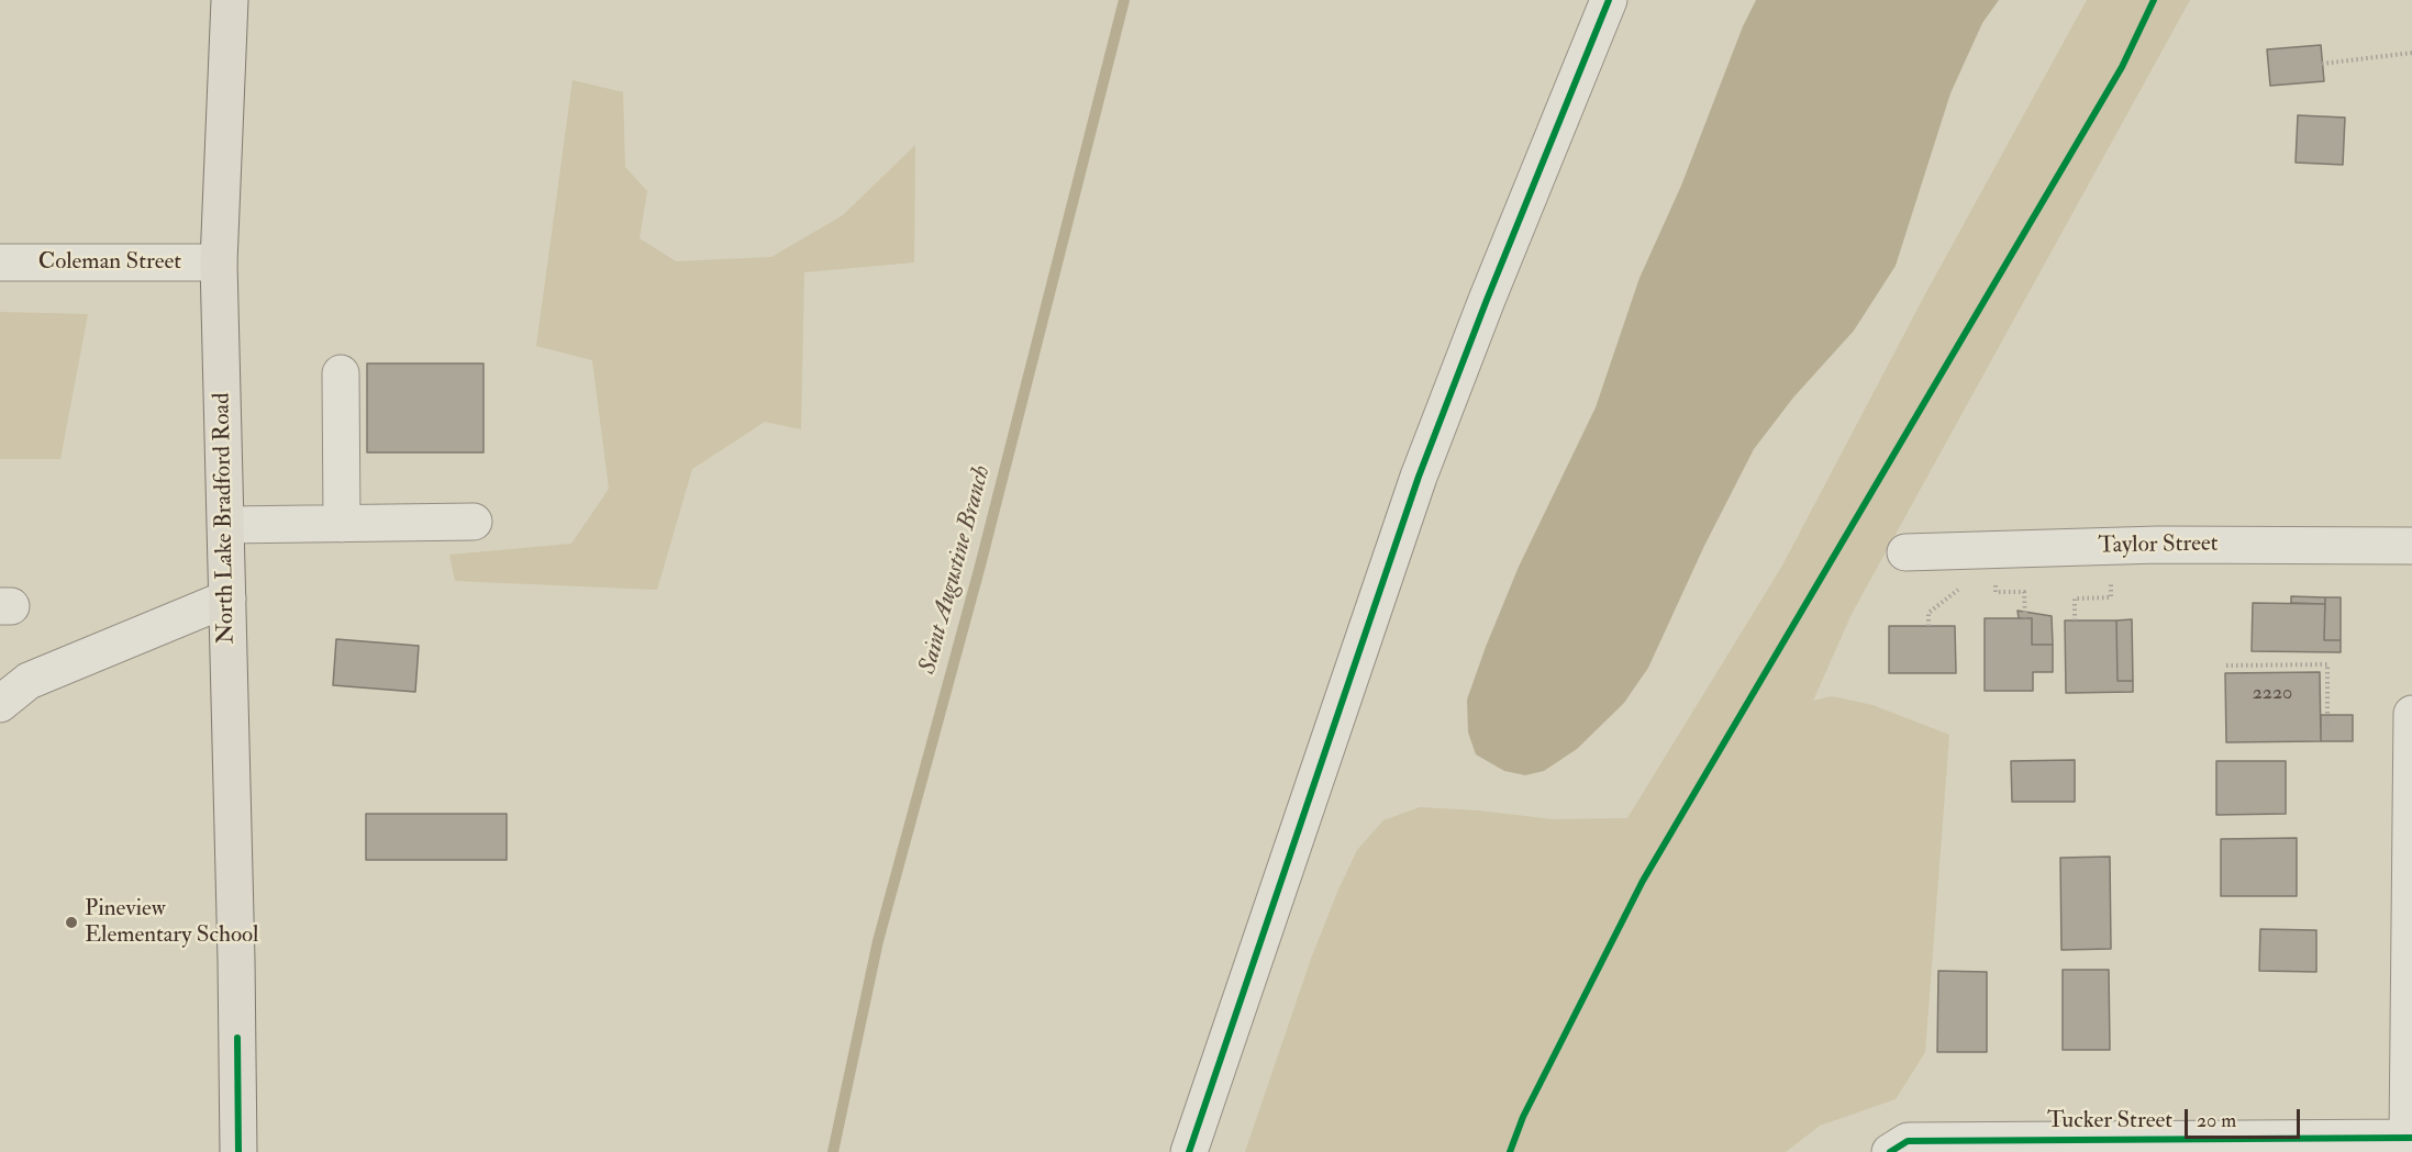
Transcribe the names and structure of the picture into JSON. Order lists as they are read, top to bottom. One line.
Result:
{"streets":{"main road":["North Lake Bradford Road"],"street":["Coleman Street","Taylor Street","Tucker Street"]},"crossings":[["Coleman Street","North Lake Bradford Road"]],"water":["Saint Augustine Branch"],"places":["Pineview Elementary School"],"house_numbers":["2220"],"scale_bar":"20 m"}
